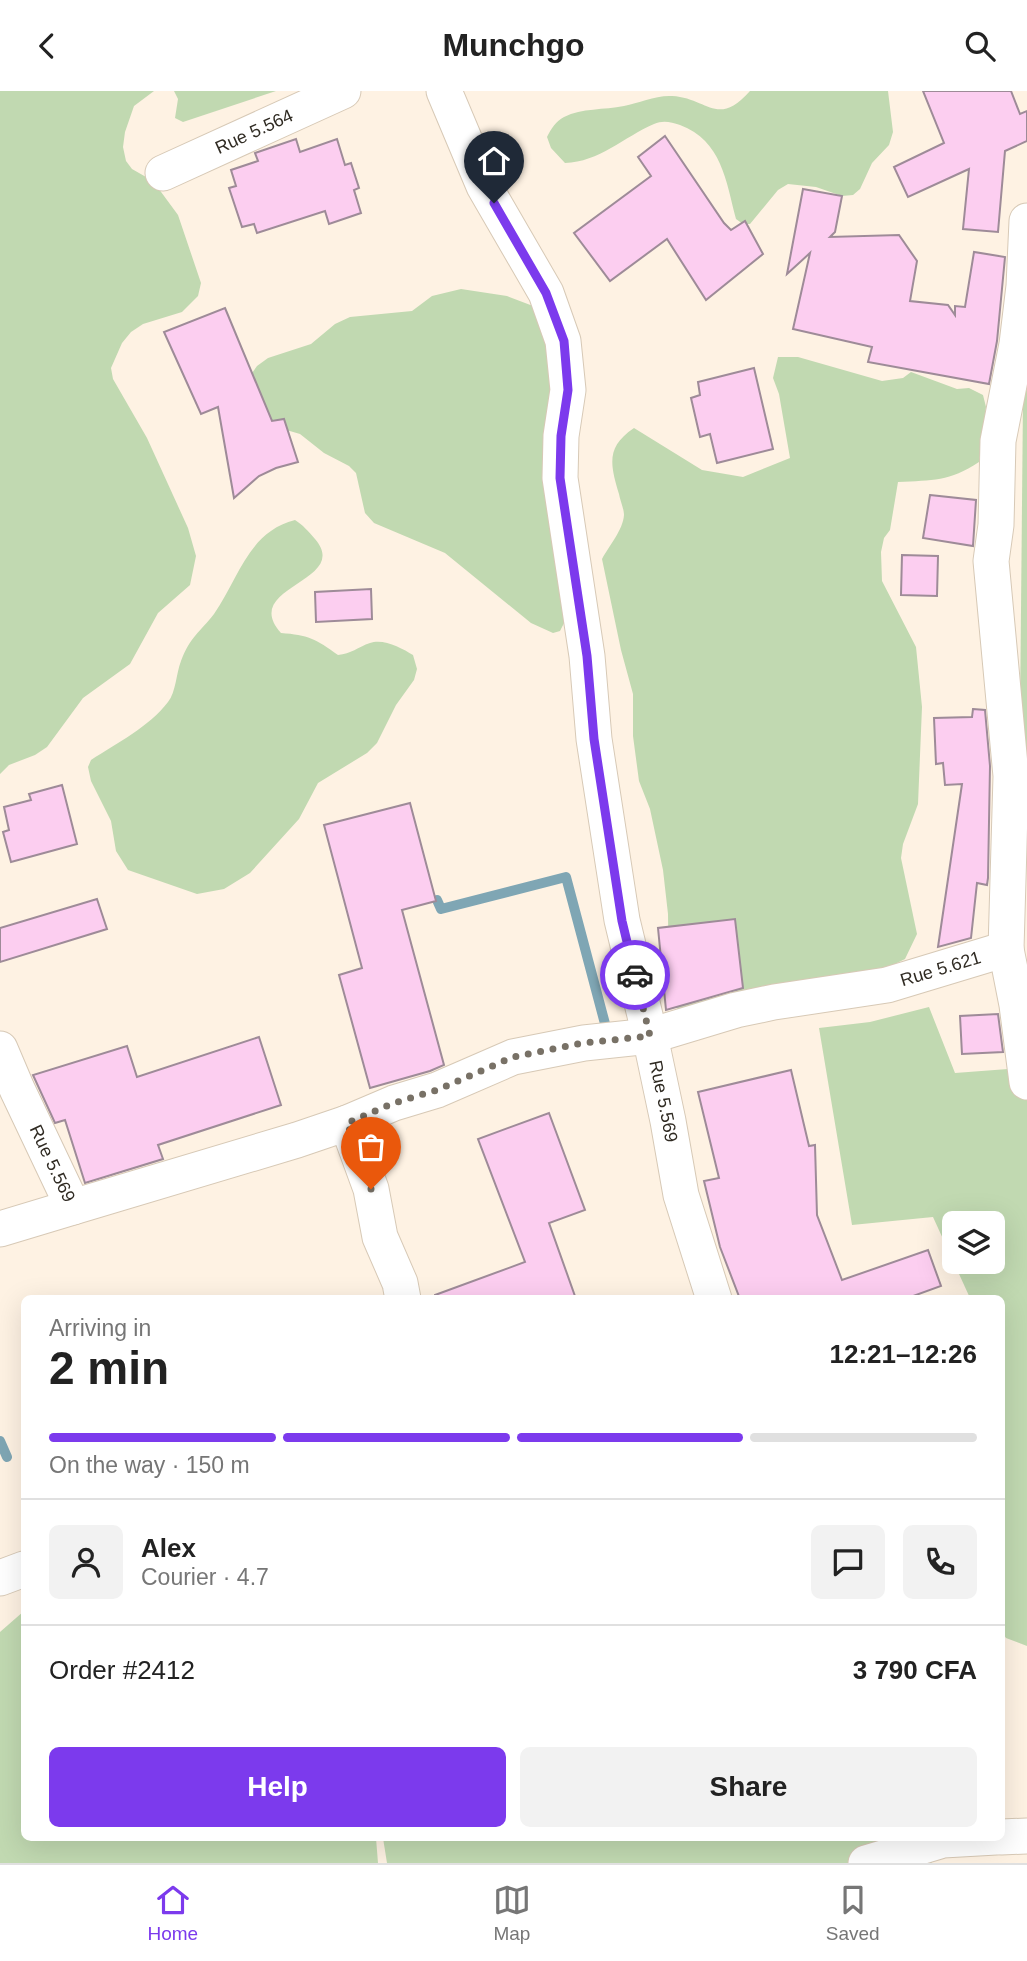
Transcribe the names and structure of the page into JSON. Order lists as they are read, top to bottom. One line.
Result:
{"streets":{"street":["Rue 5.564","Rue 5.621","Rue 5.569"]},"crossings":[["Rue 5.621","Rue 5.569"]],"page":{"header":"Munchgo","heading":["2 min","Arriving in","12:21–12:26"],"panel":["Alex","Courier · 4.7","Order #2412","3 790 CFA"],"bar":"On the way · 150 m","buttons":["Help","Share"],"tabs":["Home","Map","Saved"]}}
